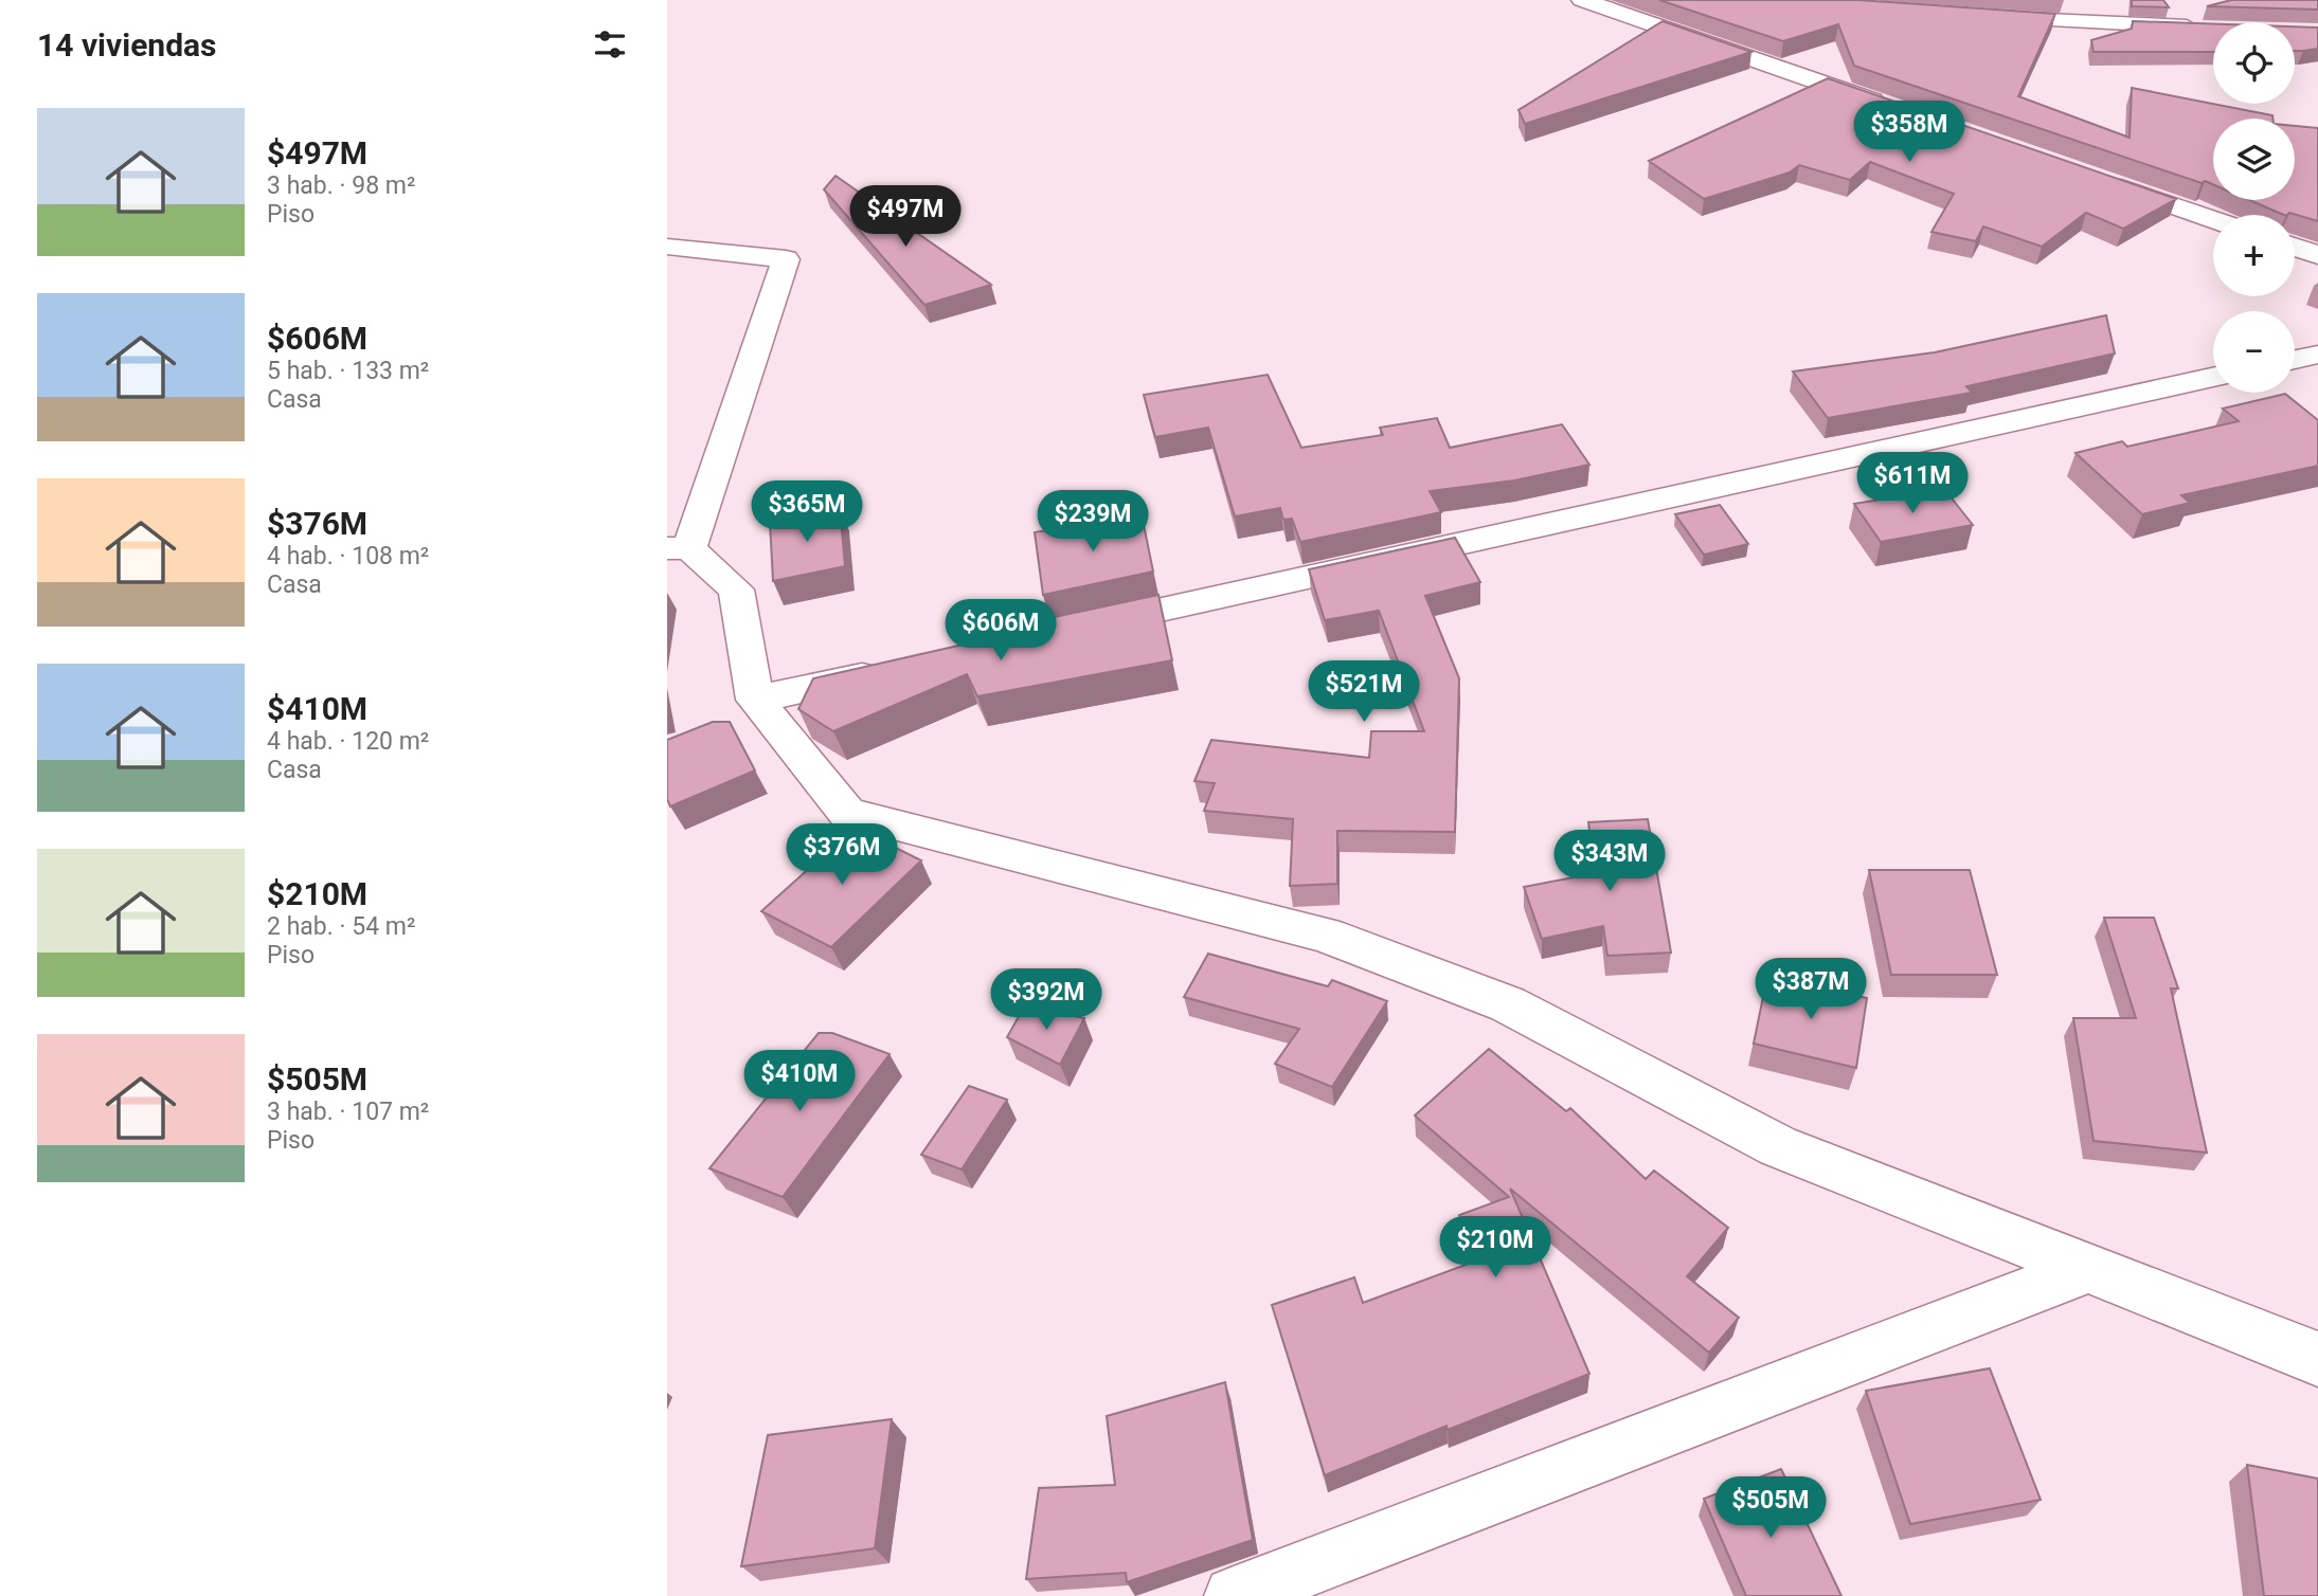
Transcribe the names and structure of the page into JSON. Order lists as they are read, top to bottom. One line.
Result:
{"page":{"heading":"14 viviendas","map_buttons":["+","−"],"list":[{"name":"$497M","note":"3 hab. · 98 m² · Piso"},{"name":"$606M","note":"5 hab. · 133 m² · Casa"},{"name":"$376M","note":"4 hab. · 108 m² · Casa"},{"name":"$410M","note":"4 hab. · 120 m² · Casa"},{"name":"$210M","note":"2 hab. · 54 m² · Piso"},{"name":"$505M","note":"3 hab. · 107 m² · Piso"}],"price":["$358M","$497M","$611M","$365M","$239M","$606M","$521M","$376M","$343M","$387M","$392M","$410M","$210M","$505M"]}}
